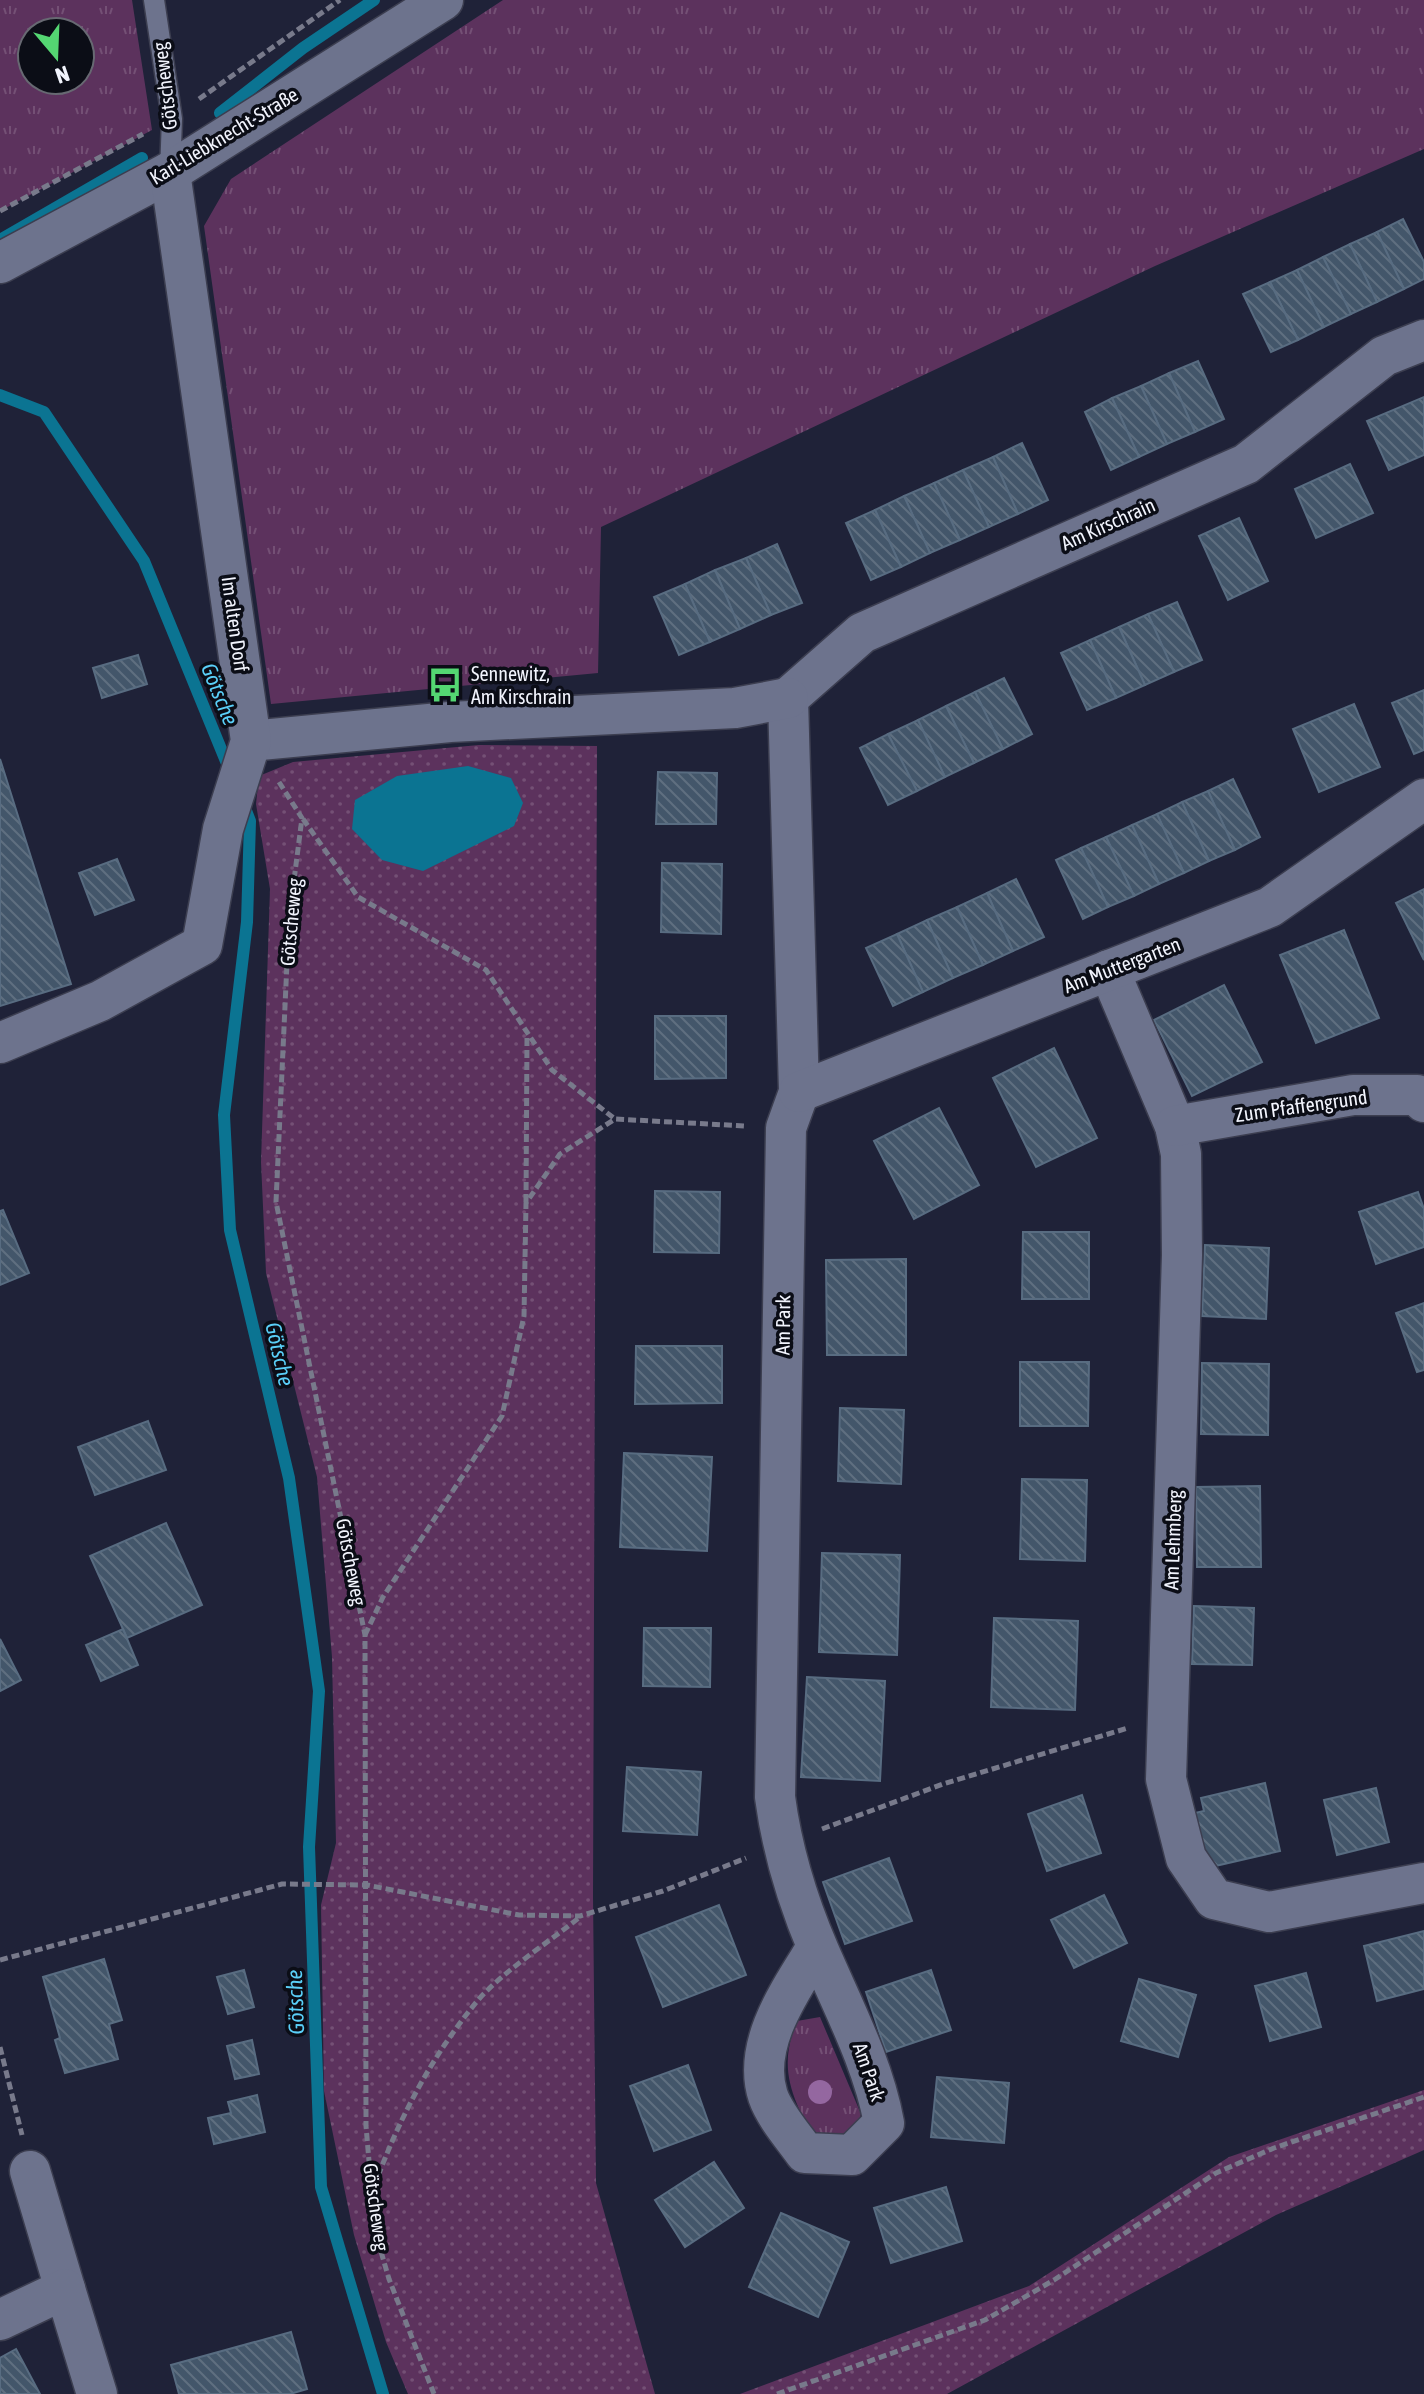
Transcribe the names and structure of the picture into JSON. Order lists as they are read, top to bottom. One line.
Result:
{"streets":{"street":["Karl-Liebknecht-Straße","Am Kirschrain","Im alten Dorf","Am Muttergarten","Zum Pfaffengrund","Am Park","Am Lehmberg"],"lane":["Götscheweg"]},"crossings":[["Götscheweg","Karl-Liebknecht-Straße"],["Götscheweg","Im alten Dorf"],["Karl-Liebknecht-Straße","Im alten Dorf"],["Am Kirschrain","Am Park"],["Am Muttergarten","Am Park"],["Am Muttergarten","Am Lehmberg"],["Zum Pfaffengrund","Am Lehmberg"]],"water":["Götsche"],"places":{"bus stop":["Sennewitz, Am Kirschrain"]},"north":"bottom"}
